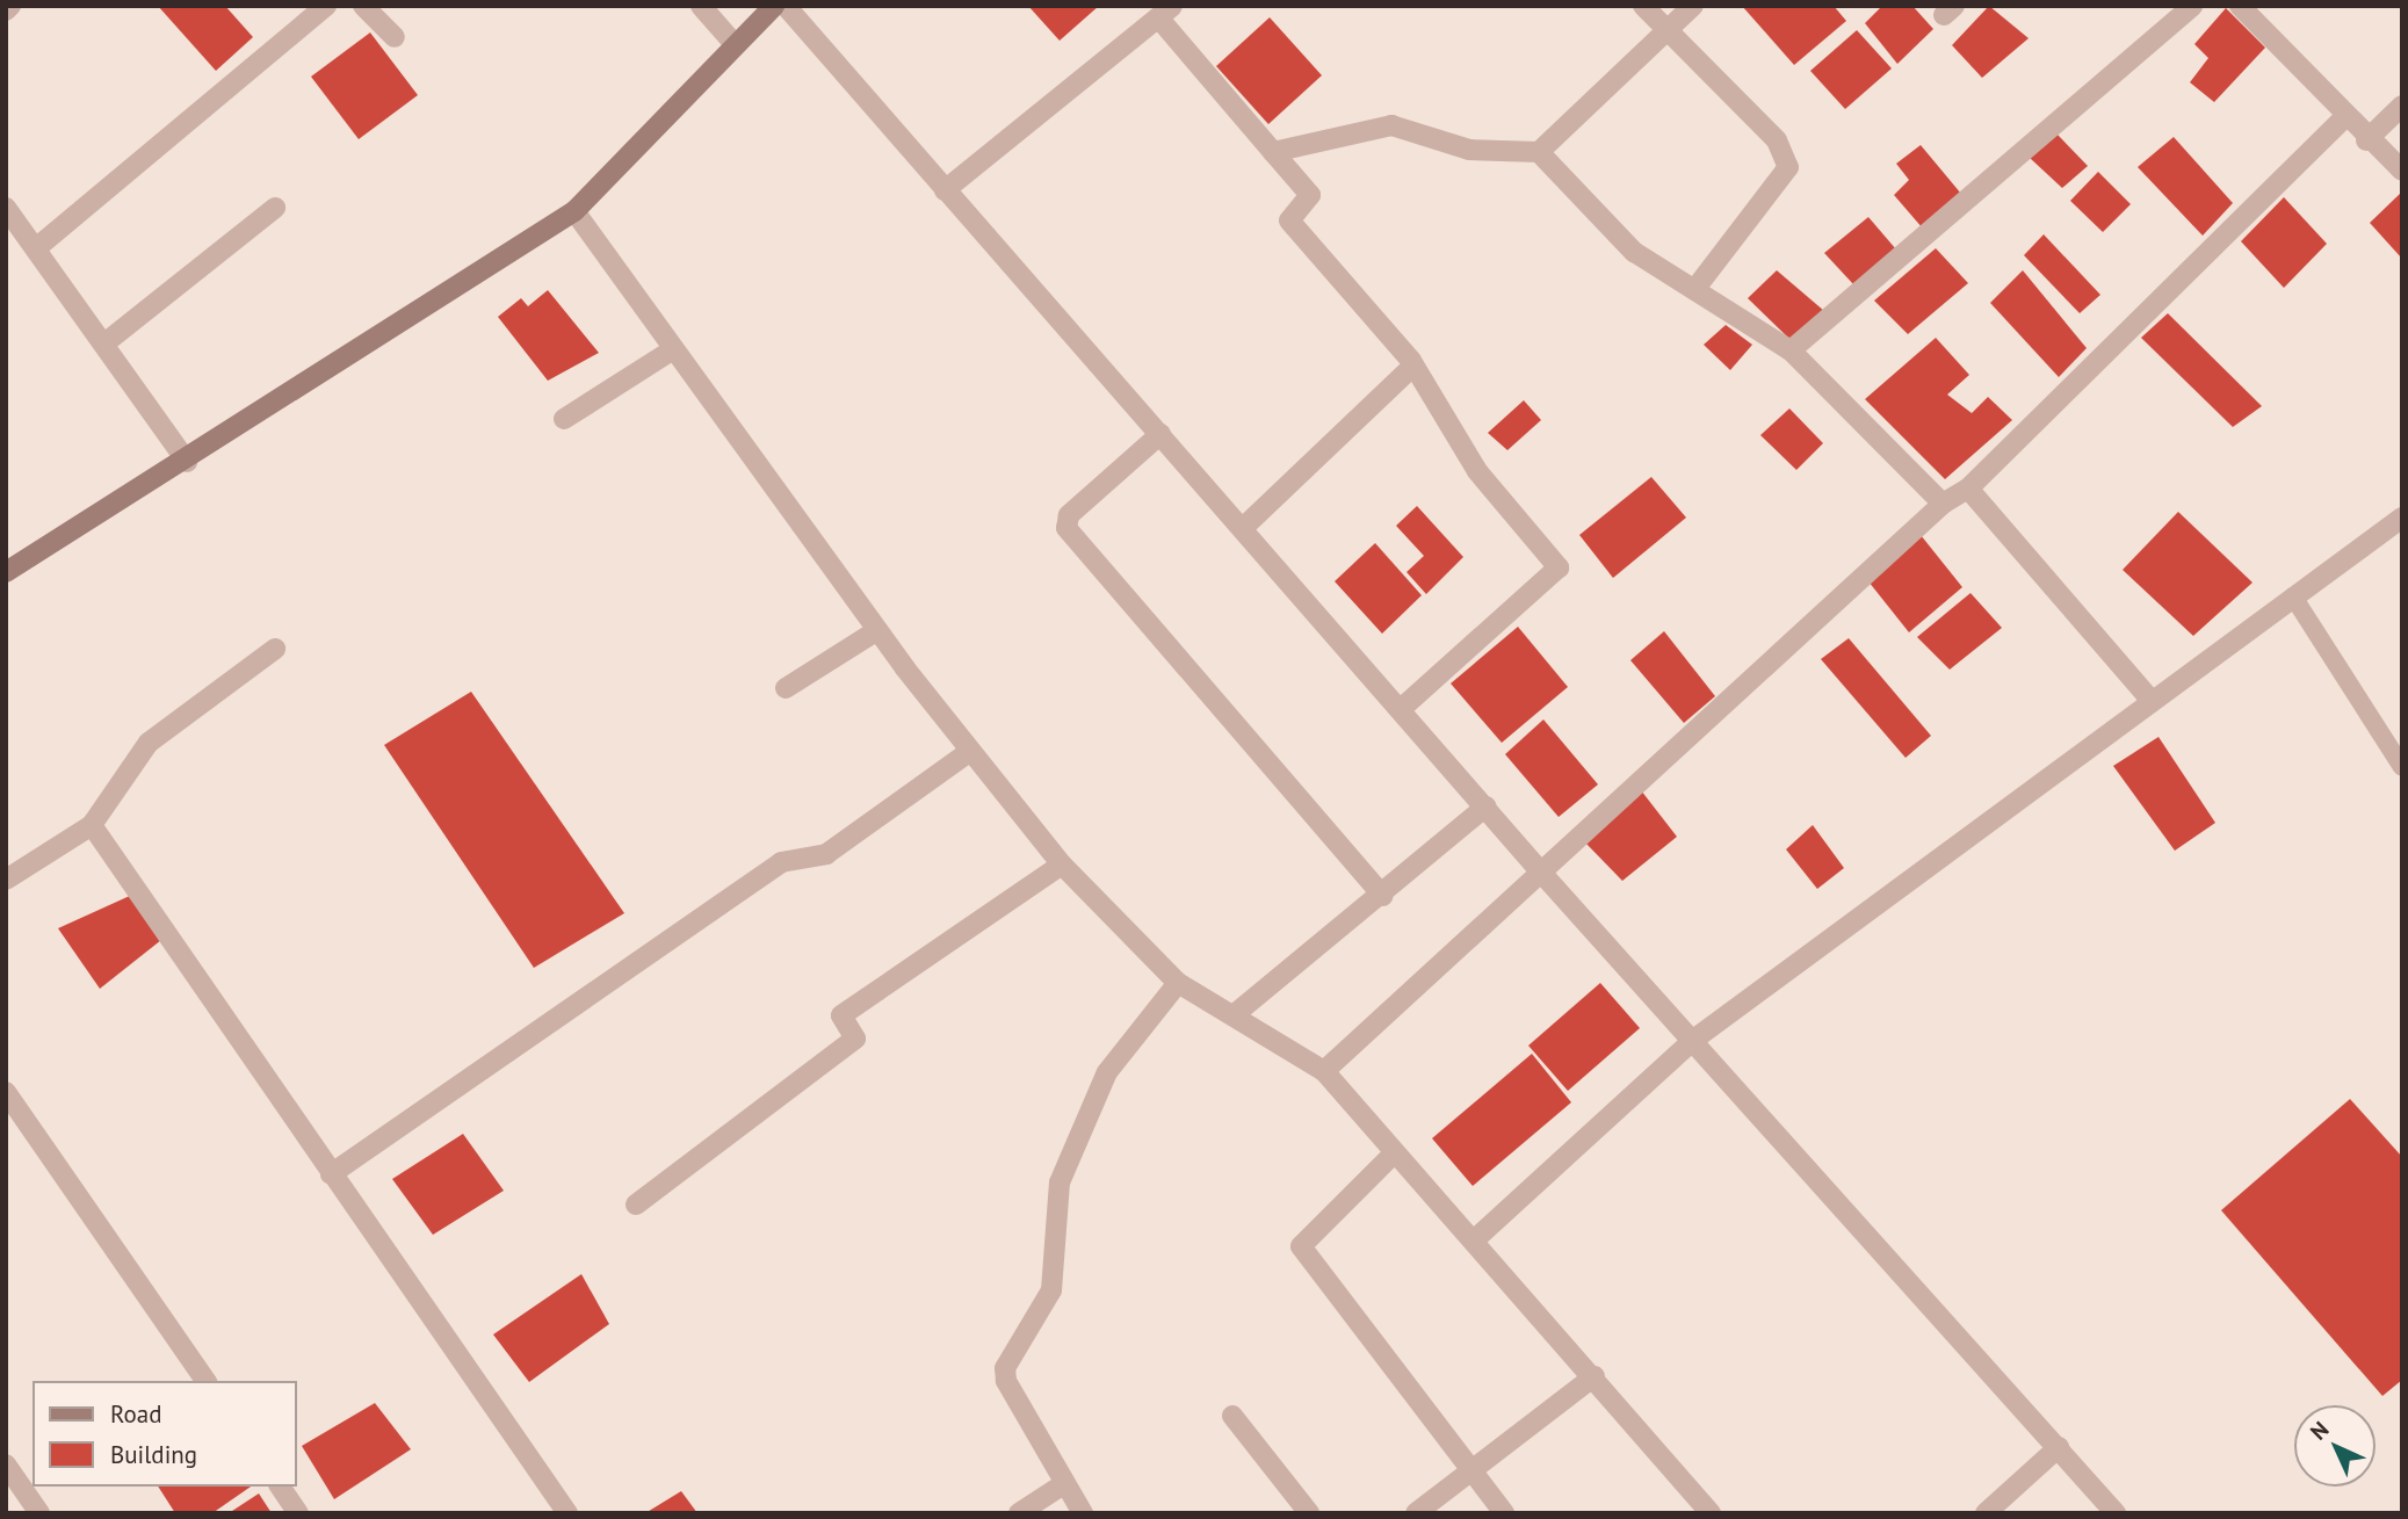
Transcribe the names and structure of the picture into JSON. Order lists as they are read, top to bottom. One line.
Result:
{"legend":["Road","Building"],"north":"top left"}
